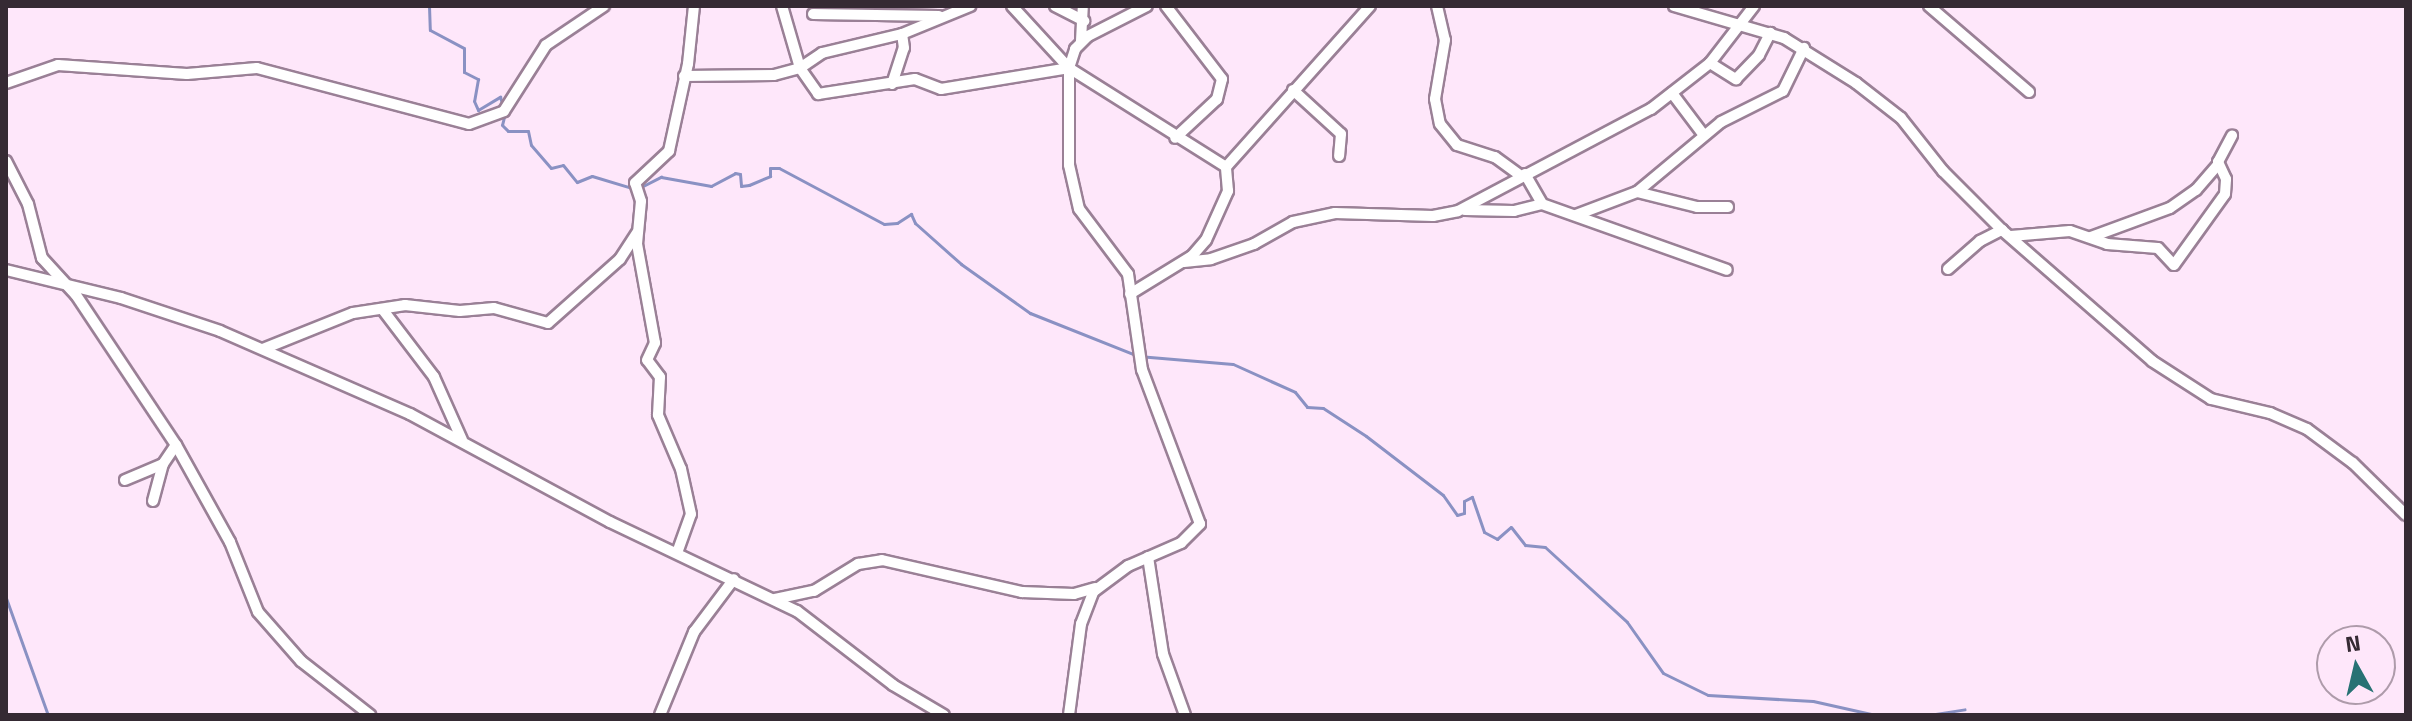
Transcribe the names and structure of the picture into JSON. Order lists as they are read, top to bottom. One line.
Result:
{"north":"top"}
